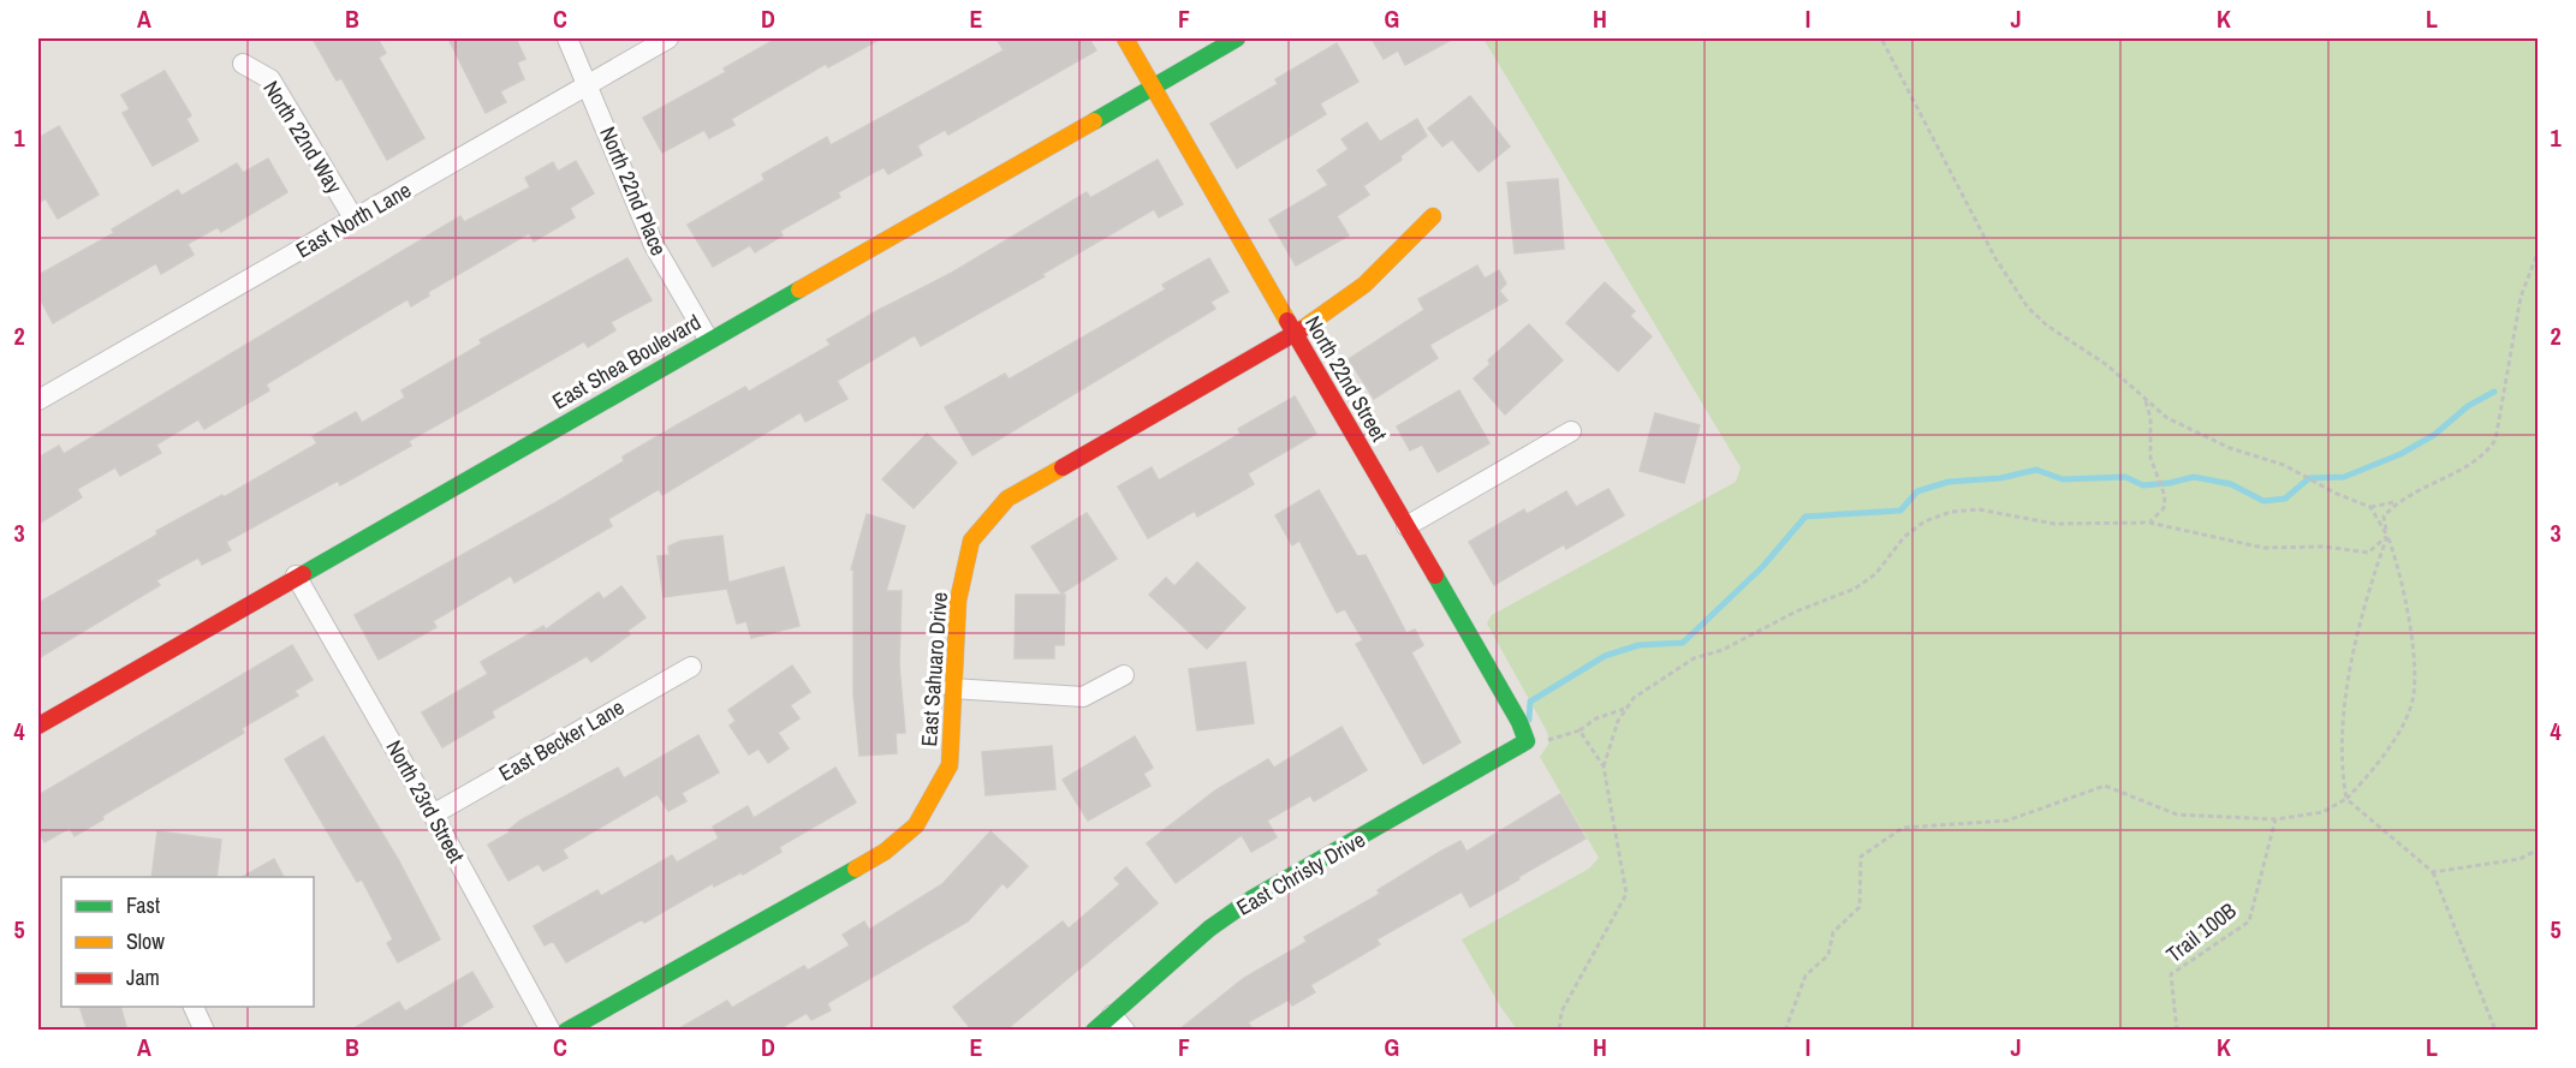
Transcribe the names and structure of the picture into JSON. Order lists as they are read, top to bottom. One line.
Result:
{"streets":{"street":["North 22nd Way","North 22nd Place","East North Lane","East Shea Boulevard","North 22nd Street","East Sahuaro Drive","East Becker Lane","North 23rd Street","East Christy Drive"],"path":["Trail 100B"]},"crossings":[["North 22nd Way","East North Lane"],["North 22nd Place","East North Lane"],["North 22nd Place","East Shea Boulevard"],["East Shea Boulevard","North 22nd Street"],["East Shea Boulevard","North 23rd Street"],["North 22nd Street","East Sahuaro Drive"],["North 22nd Street","East Christy Drive"],["East Becker Lane","North 23rd Street"]],"legend":["Fast","Slow","Jam"],"grid":{"columns":["A","B","C","D","E","F","G","H","I","J","K","L"],"rows":["1","2","3","4","5"]}}
